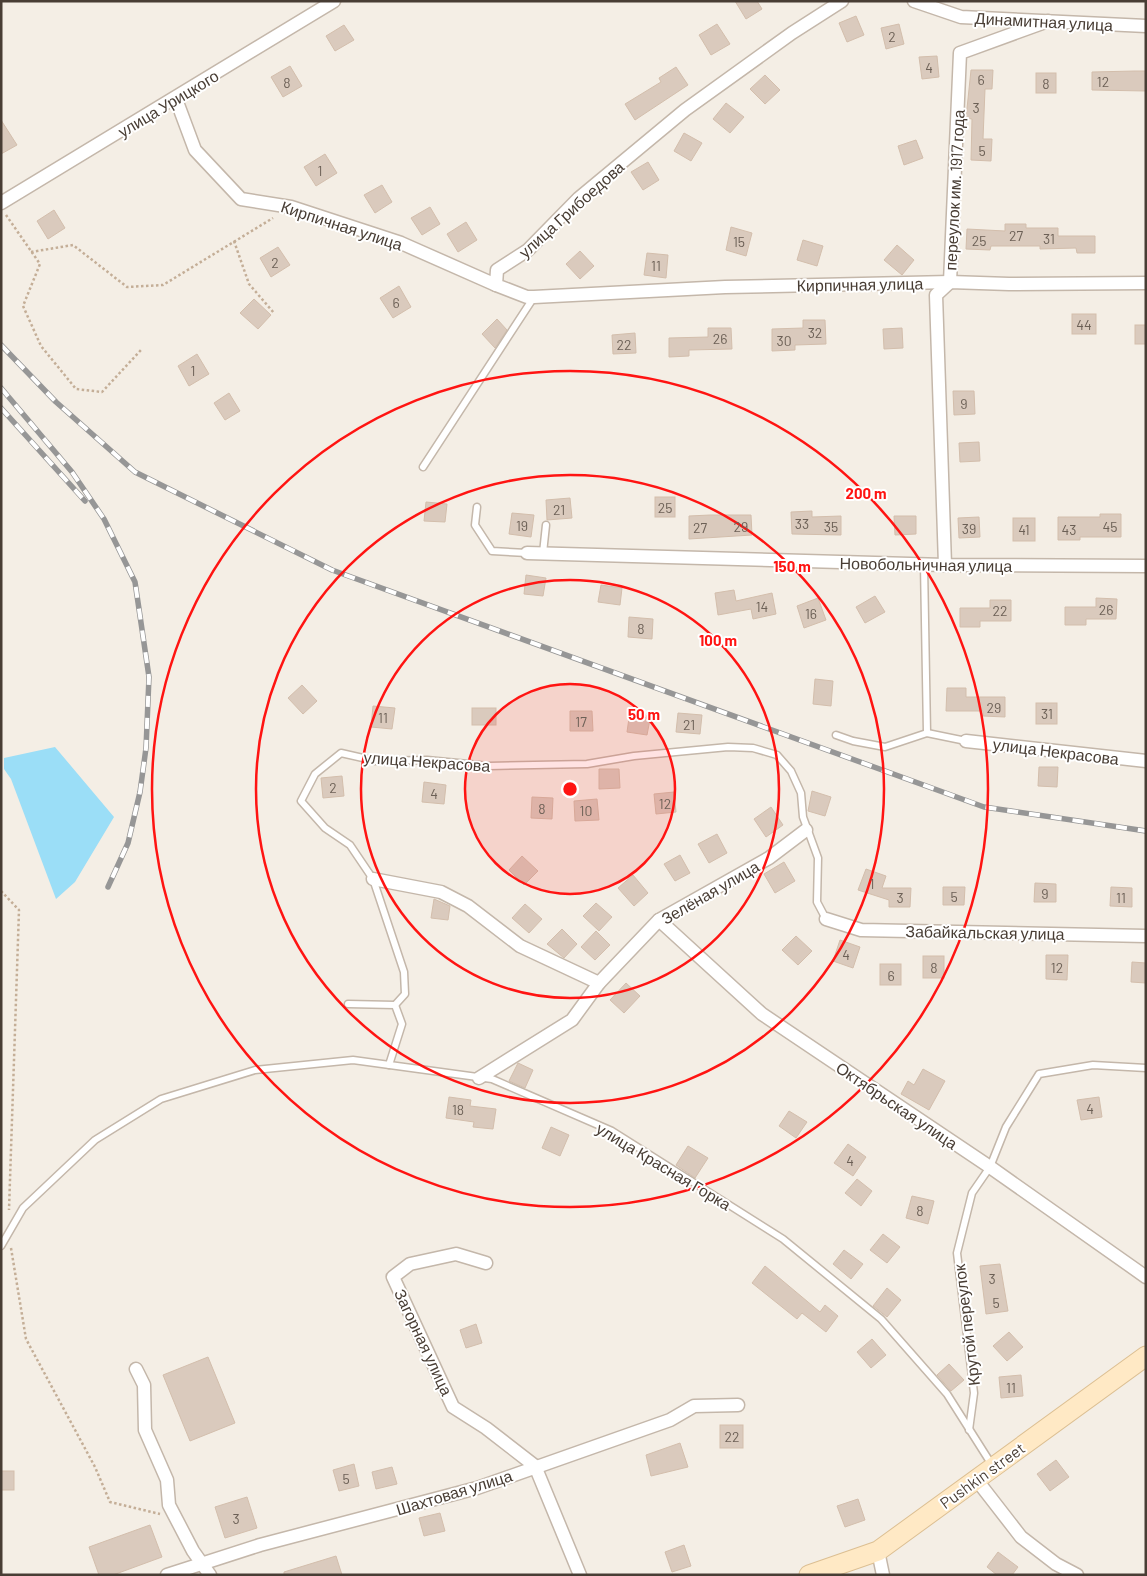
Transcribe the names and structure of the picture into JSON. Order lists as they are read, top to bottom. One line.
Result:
{"streets":{"street":["Динамитная улица","улица Урицкого","переулок им. 1917 года","улица Грибоедова","Кирпичная улица","Новобольничная улица","улица Некрасова","Зелёная улица","Забайкальская улица","Октябрьская улица","Загорная улица","Pushkin street","Шахтовая улица"],"lane":["улица Красная Горка","Крутой переулок"]},"crossings":[["Динамитная улица","переулок им. 1917 года"],["улица Урицкого","Кирпичная улица"],["переулок им. 1917 года","Кирпичная улица"],["переулок им. 1917 года","Новобольничная улица"],["улица Грибоедова","Кирпичная улица"],["улица Некрасова","Зелёная улица"],["Зелёная улица","Октябрьская улица"],["Зелёная улица","улица Красная Горка"],["Октябрьская улица","Крутой переулок"],["улица Красная Горка","Крутой переулок"],["улица Красная Горка","Pushkin street"],["Загорная улица","Шахтовая улица"]],"house_numbers":["2","4","6","12","8","8","3","5","1","27","31","25","15","2","11","6","44","32","26","30","22","1","9","25","21","33","19","29","35","45","27","39","41","43","14","26","22","16","8","29","31","11","17","21","2","4","12","8","10","1","9","5","3","11","4","8","12","6","4","18","4","8","3","5","11","22","5","3"],"rings":["200 m","150 m","100 m","50 m"]}
